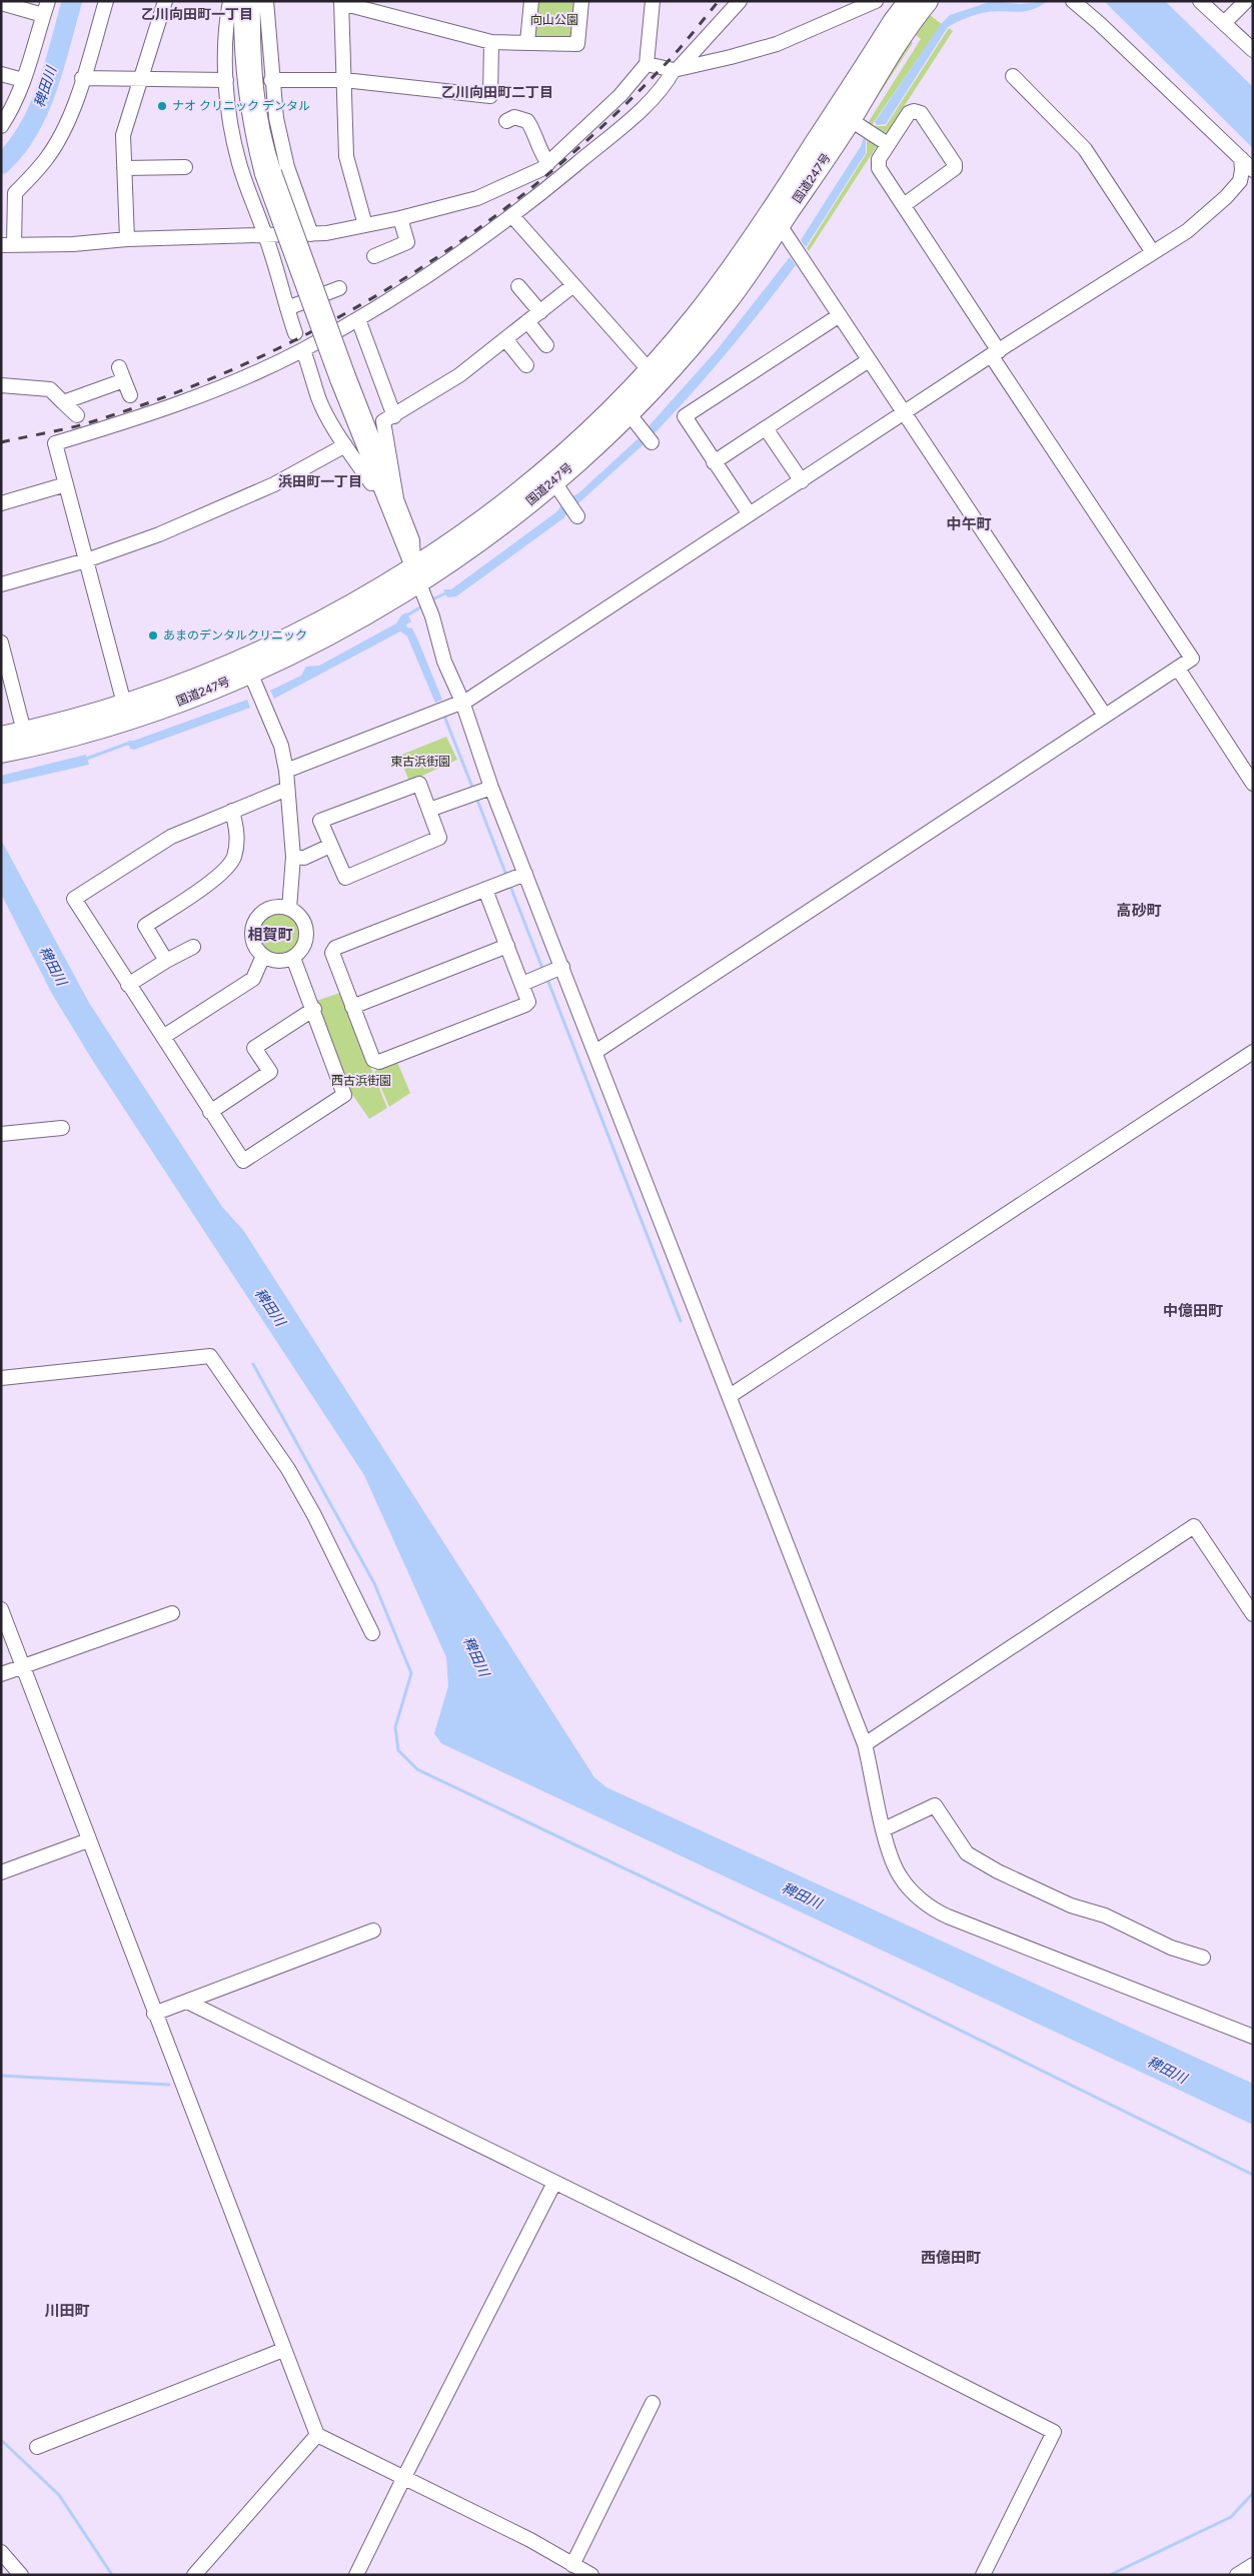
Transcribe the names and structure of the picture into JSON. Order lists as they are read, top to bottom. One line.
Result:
{"streets":{"highway":["国道247号"]},"districts":["乙川向田町一丁目","乙川向田町二丁目","浜田町一丁目","中午町","高砂町","相賀町","中億田町","西億田町","川田町"],"water":["稗田川"],"parks":["向山公園","東古浜街園","西古浜街園"],"places":["ナオ クリニック デンタル","あまのデンタルクリニック"]}
